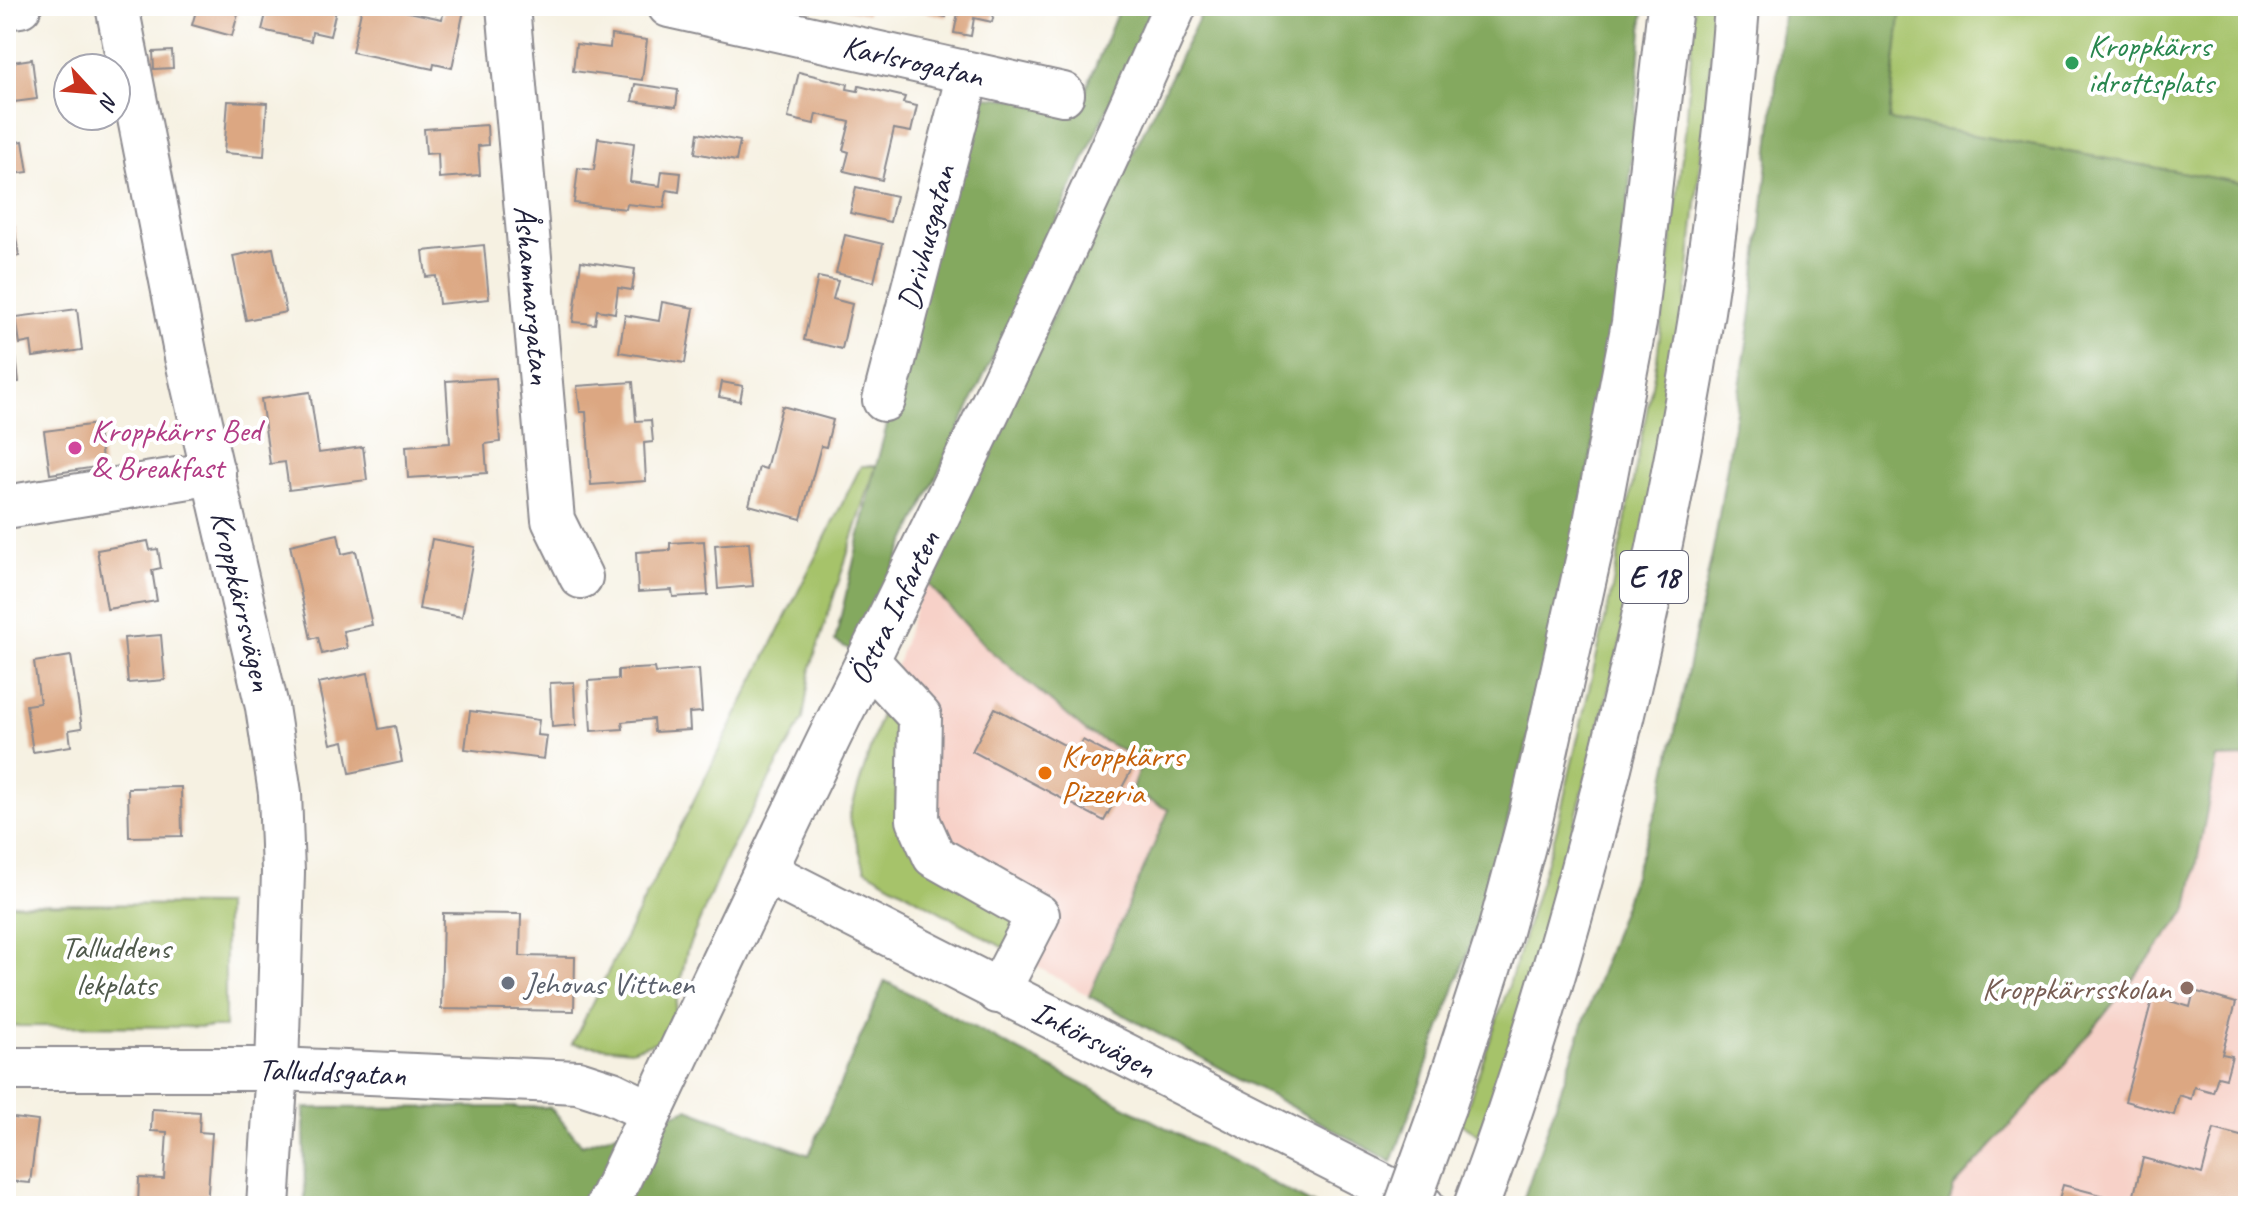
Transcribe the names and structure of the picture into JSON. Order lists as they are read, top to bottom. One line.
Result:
{"streets":{"highway":["E 18"],"street":["Karlsrogatan","Drivhusgatan","Åshammargatan","Kroppkärrsvägen","Östra Infarten","Inkörsvägen","Talluddsgatan"]},"crossings":[["Karlsrogatan","Drivhusgatan"],["Kroppkärrsvägen","Talluddsgatan"],["Östra Infarten","Inkörsvägen"],["Östra Infarten","Talluddsgatan"]],"parks":["Talluddens lekplats"],"places":["Kroppkärrs idrottsplats","Kroppkärrs Bed & Breakfast","Kroppkärrs Pizzeria","Jehovas Vittnen","Kroppkärrsskolan"],"north":"bottom right"}
